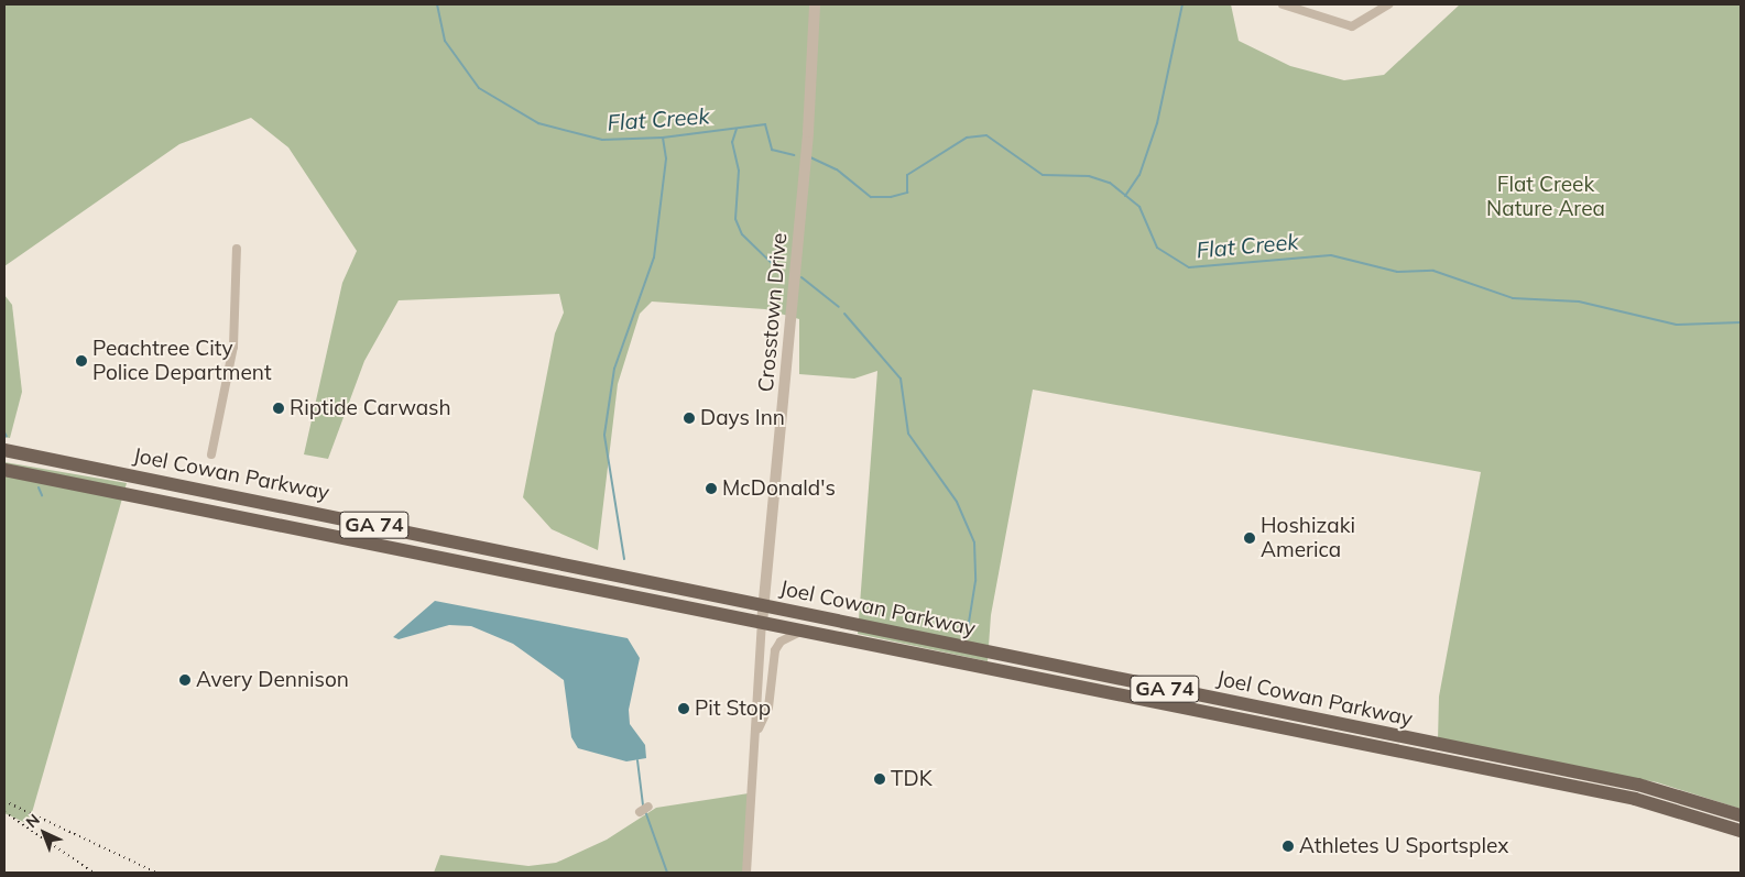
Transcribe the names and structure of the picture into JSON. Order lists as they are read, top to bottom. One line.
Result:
{"streets":{"main road":["Joel Cowan Parkway","GA 74"],"street":["Crosstown Drive"]},"crossings":[["Crosstown Drive","Joel Cowan Parkway"]],"water":["Flat Creek"],"parks":["Flat Creek Nature Area"],"places":["Peachtree City Police Department","Riptide Carwash","Days Inn","McDonald's","Hoshizaki America","Avery Dennison","Pit Stop","TDK","Athletes U Sportsplex"],"north":"top left"}
